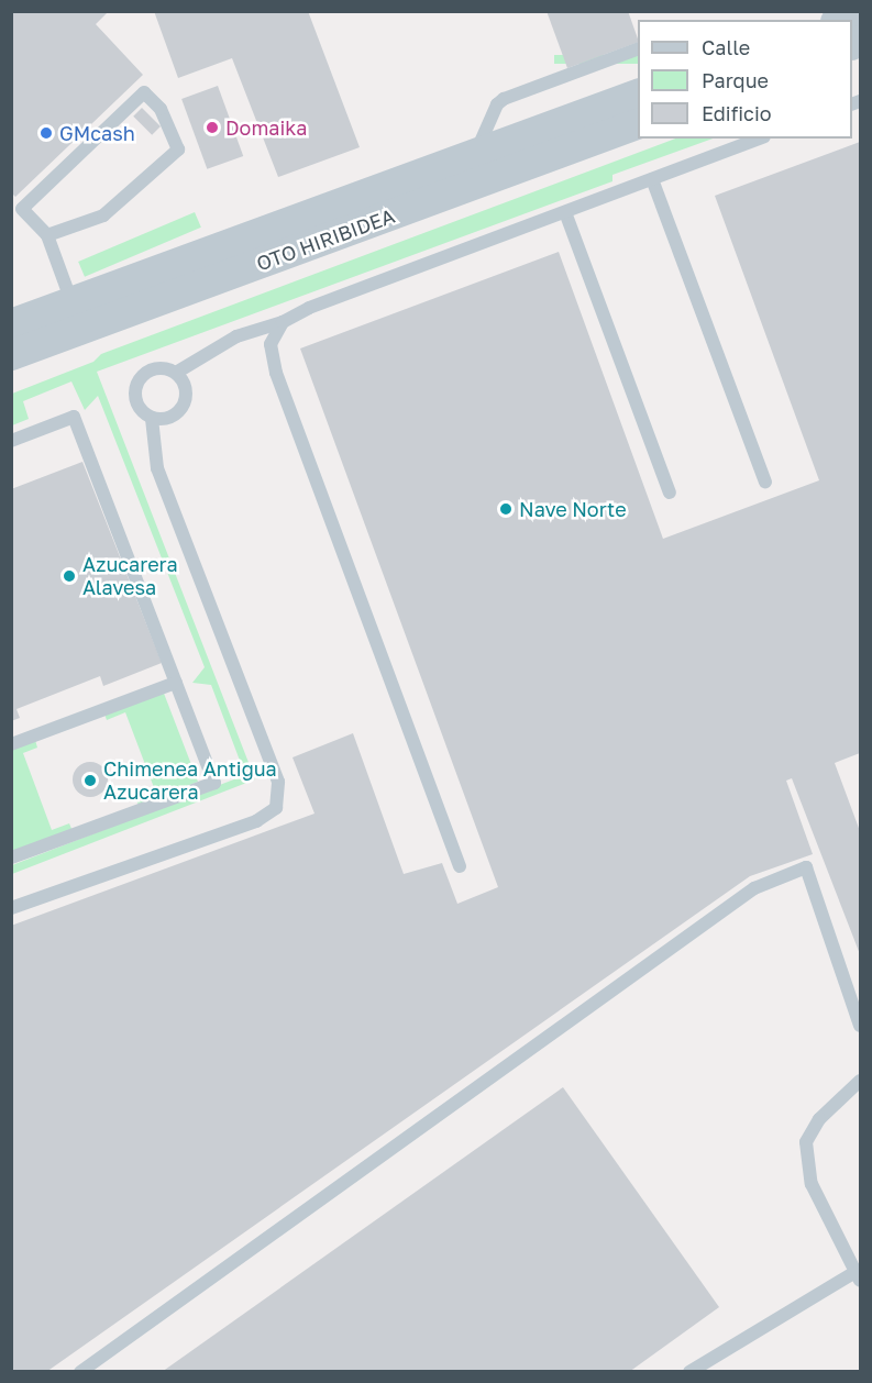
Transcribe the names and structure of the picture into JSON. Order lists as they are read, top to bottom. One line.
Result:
{"streets":{"street":["OTO HIRIBIDEA"]},"places":["Domaika","GMcash","Nave Norte","Azucarera Alavesa","Chimenea Antigua Azucarera"],"legend":["Calle","Parque","Edificio"]}
